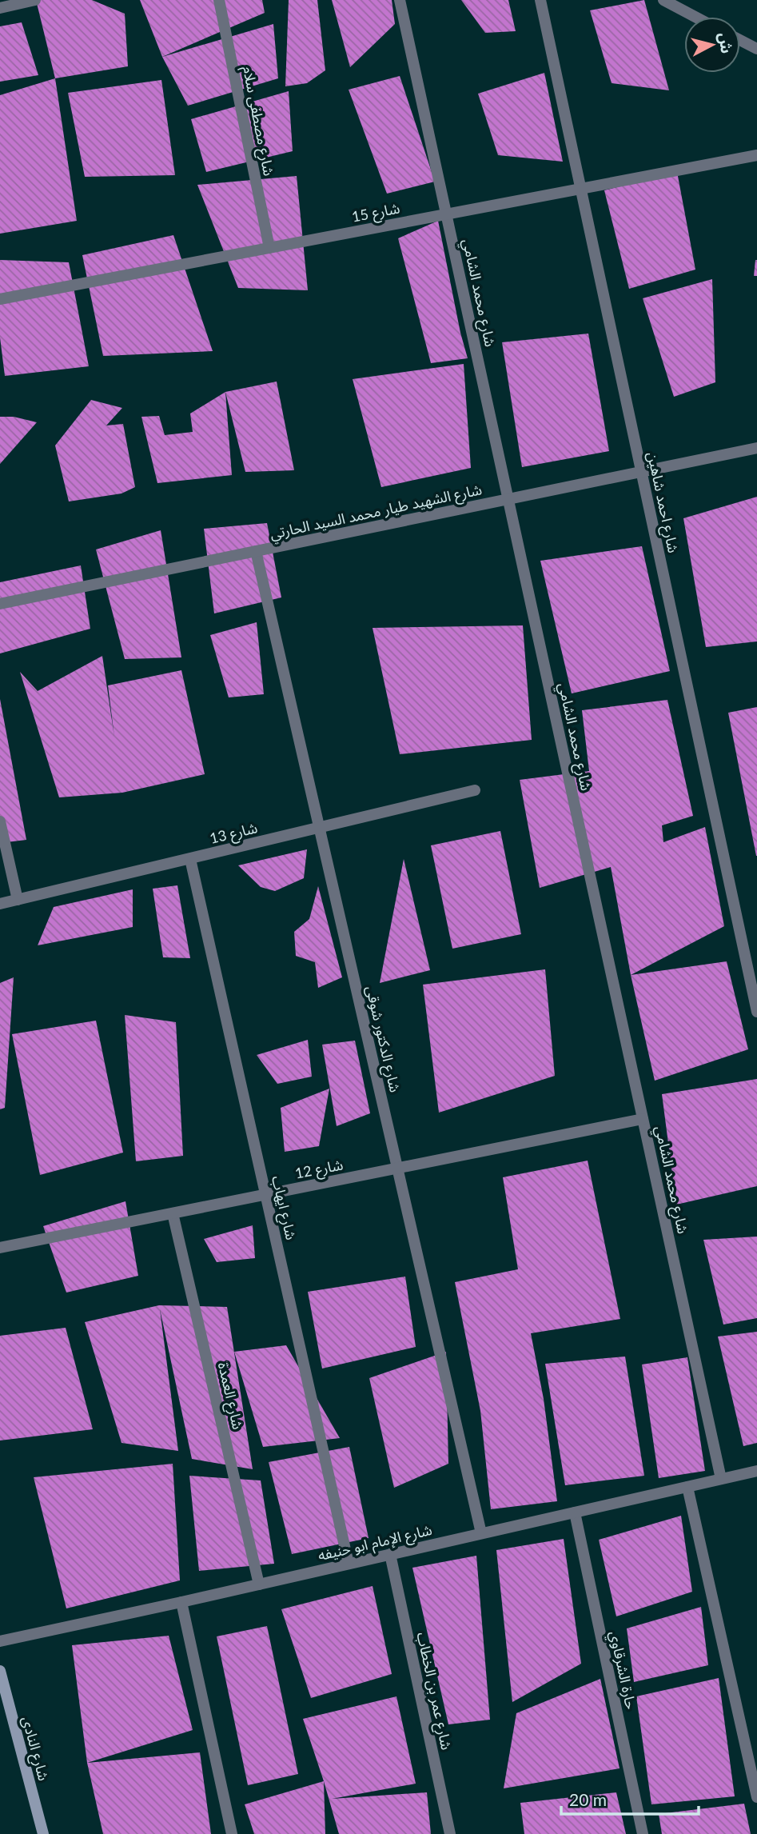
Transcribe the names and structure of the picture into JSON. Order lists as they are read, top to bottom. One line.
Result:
{"streets":{"street":["شارع مصطفى سلام","شارع 15","شارع محمد الشامي","شارع احمد شاهين","شارع الشهيد طيار محمد السيد الحارتي","شارع 13","شارع الدكتور شوقى","شارع 12","شارع ايهاب","شارع العمدة","شارع الإمام ابو حنيفه","حارة الشرقاوي","شارع عمر بن الخطاب","شارع النادى"]},"crossings":[["شارع مصطفى سلام","شارع 15"],["شارع 15","شارع محمد الشامي"],["شارع 15","شارع احمد شاهين"],["شارع محمد الشامي","شارع الشهيد طيار محمد السيد الحارتي"],["شارع محمد الشامي","شارع 12"],["شارع محمد الشامي","شارع الإمام ابو حنيفه"],["شارع احمد شاهين","شارع الشهيد طيار محمد السيد الحارتي"],["شارع الشهيد طيار محمد السيد الحارتي","شارع الدكتور شوقى"],["شارع 13","شارع الدكتور شوقى"],["شارع 13","شارع ايهاب"],["شارع الدكتور شوقى","شارع 12"],["شارع الدكتور شوقى","شارع الإمام ابو حنيفه"],["شارع 12","شارع ايهاب"],["شارع 12","شارع العمدة"],["شارع ايهاب","شارع الإمام ابو حنيفه"],["شارع العمدة","شارع الإمام ابو حنيفه"],["شارع الإمام ابو حنيفه","حارة الشرقاوي"],["شارع الإمام ابو حنيفه","شارع عمر بن الخطاب"]],"scale_bar":"20 m","north":"right"}
